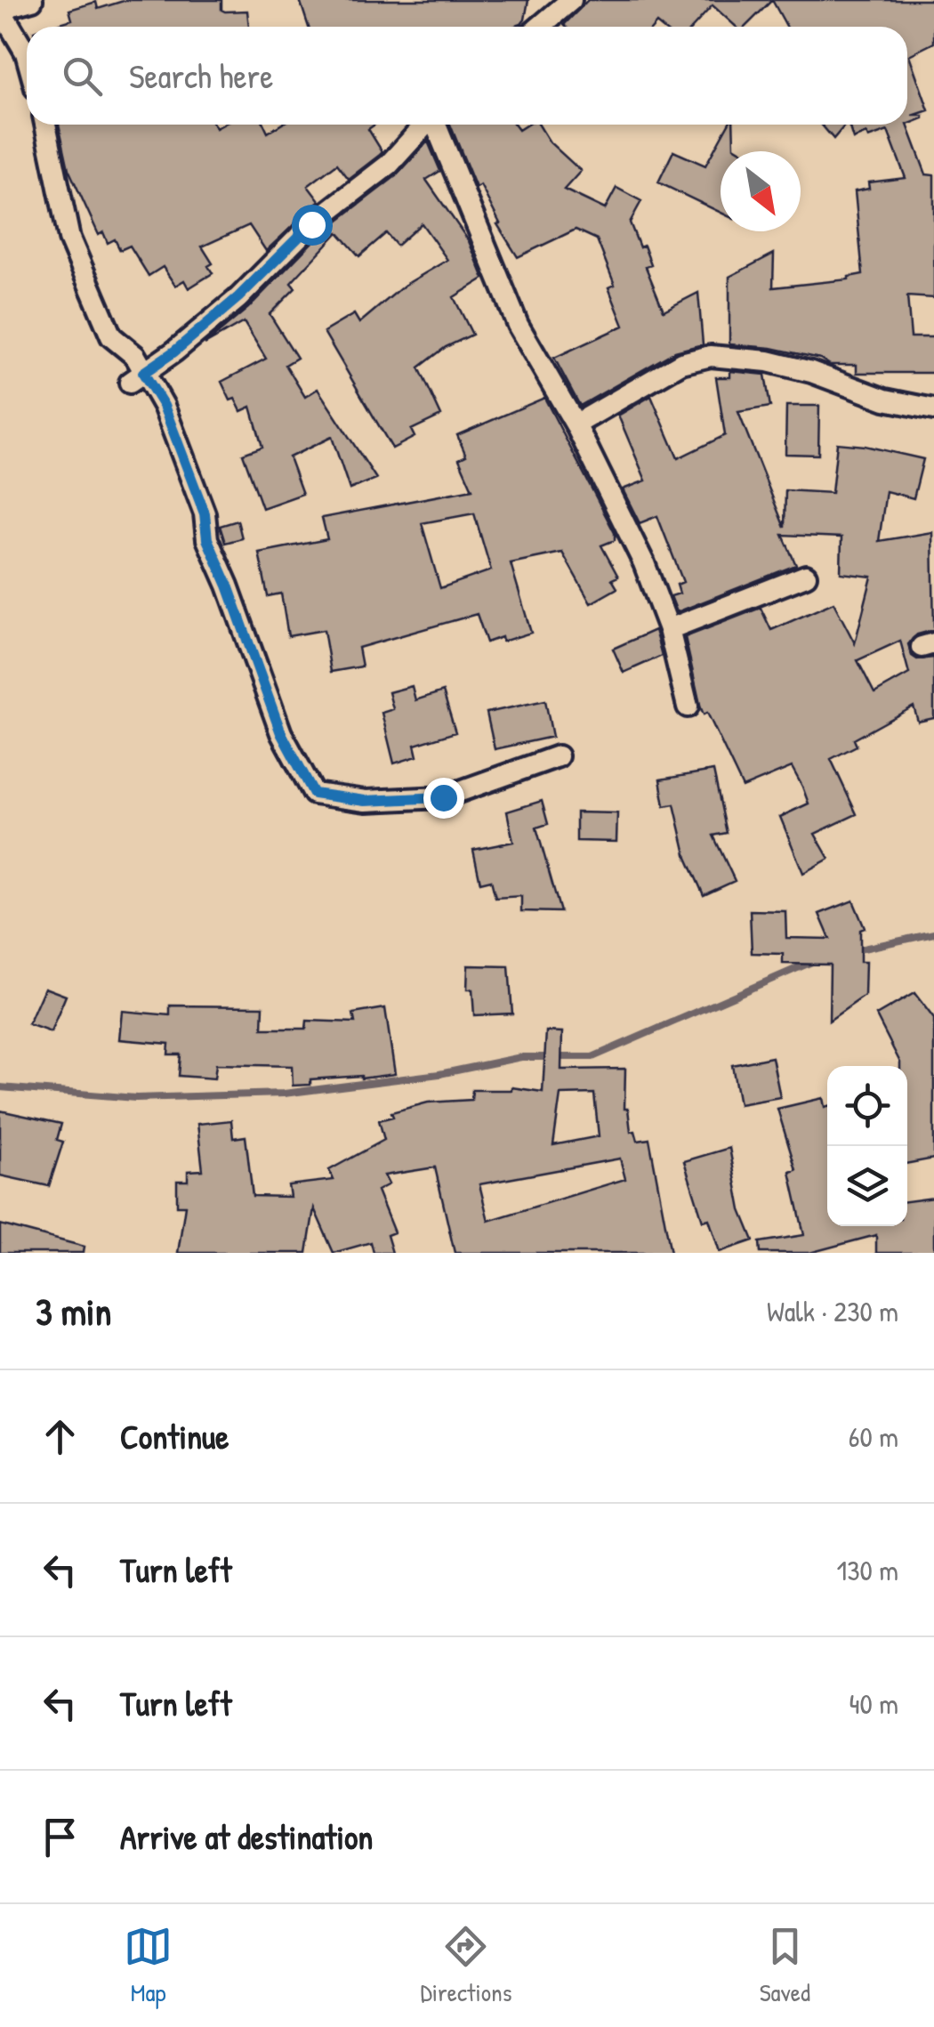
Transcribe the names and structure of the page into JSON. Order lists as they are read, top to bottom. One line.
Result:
{"north":"bottom right","page":{"search":"Search here","heading":["3 min","Walk · 230 m"],"list":[["Continue","60 m"],["Turn left","130 m"],["Turn left","40 m"],"Arrive at destination"],"nav":["Map","Directions","Saved"]}}
